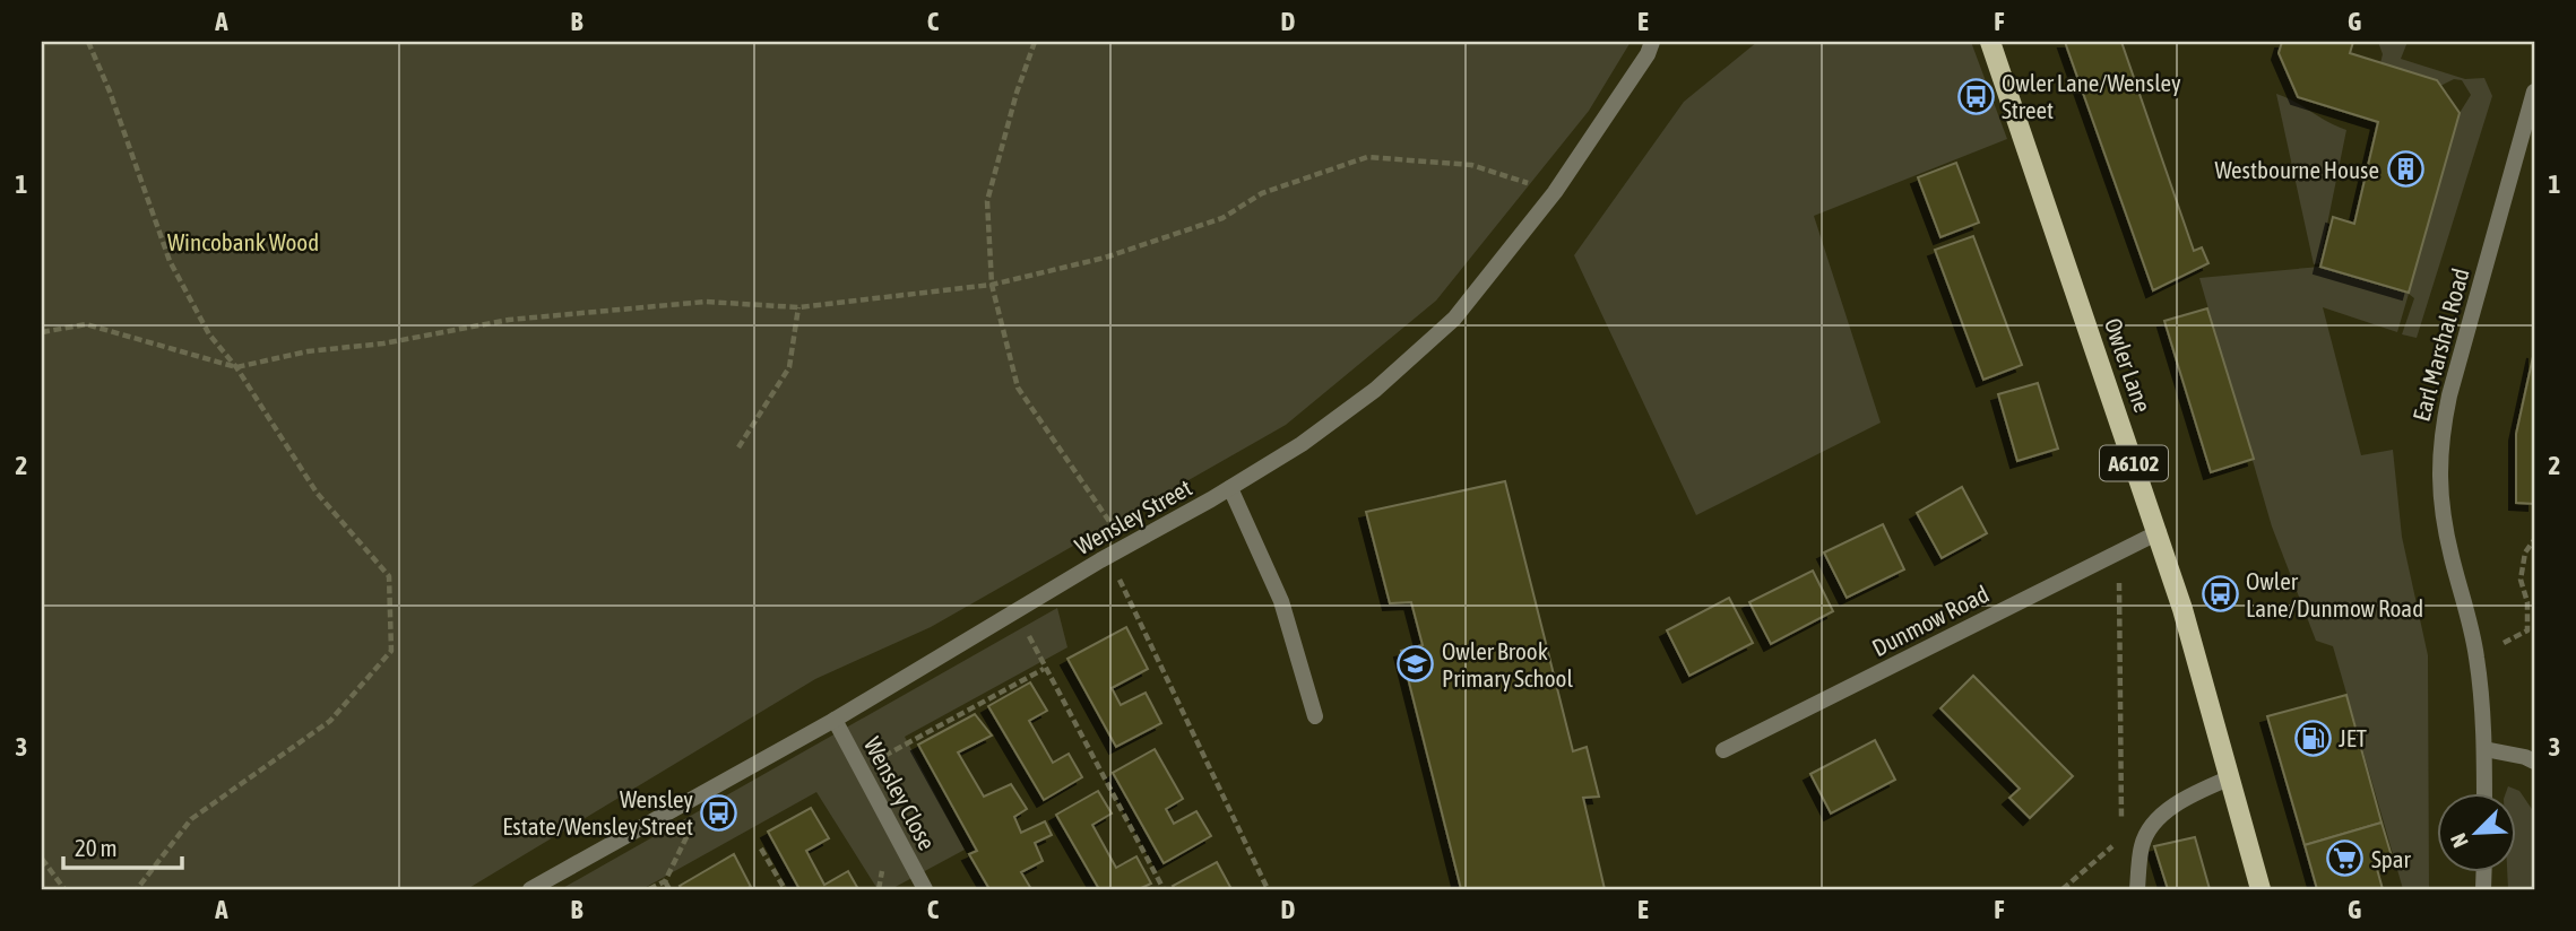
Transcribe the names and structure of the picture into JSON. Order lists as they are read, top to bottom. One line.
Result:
{"streets":{"main road":["Owler Lane","A6102"],"street":["Earl Marshal Road","Wensley Street","Dunmow Road","Wensley Close"]},"crossings":[["Owler Lane","Dunmow Road"],["Wensley Street","Wensley Close"]],"parks":["Wincobank Wood"],"places":{"bus stop":["Owler Lane/Wensley Street","Owler Lane/Dunmow Road","Wensley Estate/Wensley Street"],"building":["Westbourne House"],"school or university":["Owler Brook Primary School"],"fuel station":["JET"],"supermarket":["Spar"]},"scale_bar":"20 m","north":"bottom left","grid":{"columns":["A","B","C","D","E","F","G"],"rows":["1","2","3"]}}
